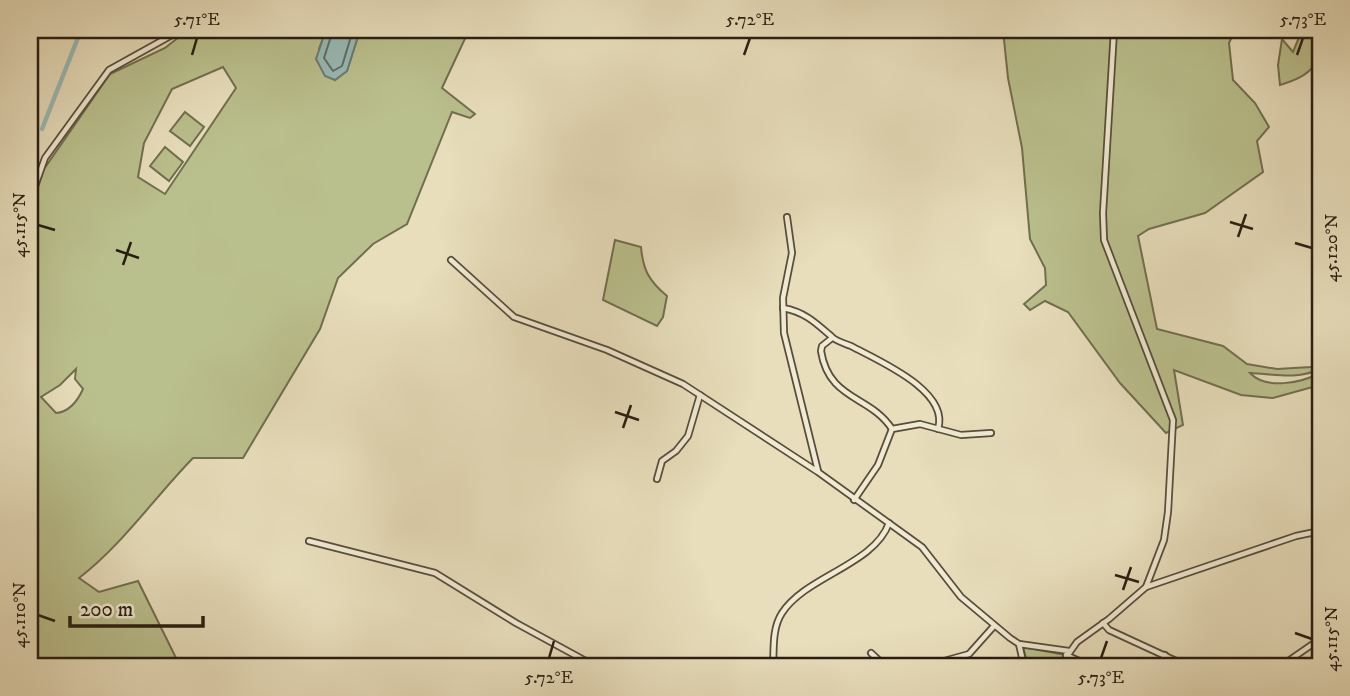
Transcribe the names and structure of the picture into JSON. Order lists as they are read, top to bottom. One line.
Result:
{"scale_bar":"200 m","coordinates":["5.71°E","5.72°E","5.73°E","45.115°N","45.120°N","45.110°N"]}
